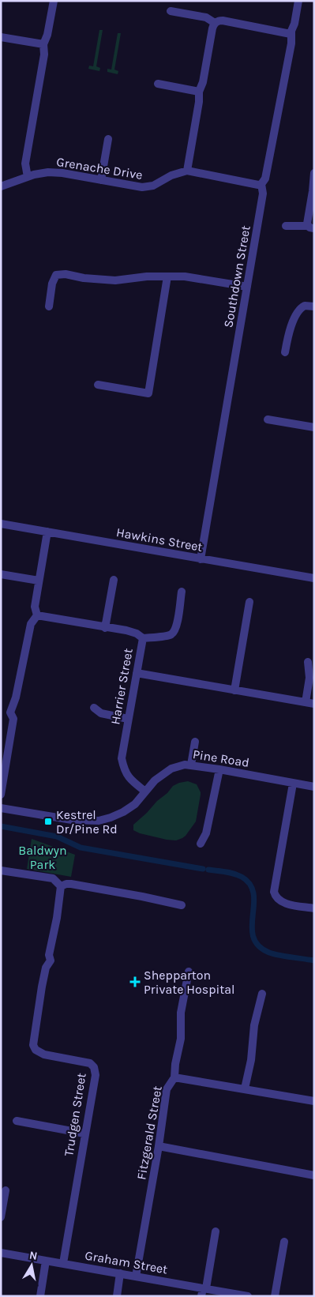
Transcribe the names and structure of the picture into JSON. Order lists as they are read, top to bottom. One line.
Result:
{"streets":{"street":["Grenache Drive","Southdown Street","Hawkins Street","Harrier Street","Pine Road","Trudgen Street","Fitzgerald Street","Graham Street"]},"crossings":[["Southdown Street","Hawkins Street"],["Harrier Street","Pine Road"],["Trudgen Street","Graham Street"],["Fitzgerald Street","Graham Street"]],"parks":["Baldwyn Park"],"places":{"transit":["Kestrel Dr/Pine Rd"],"health":["Shepparton Private Hospital"]},"north":"top"}
